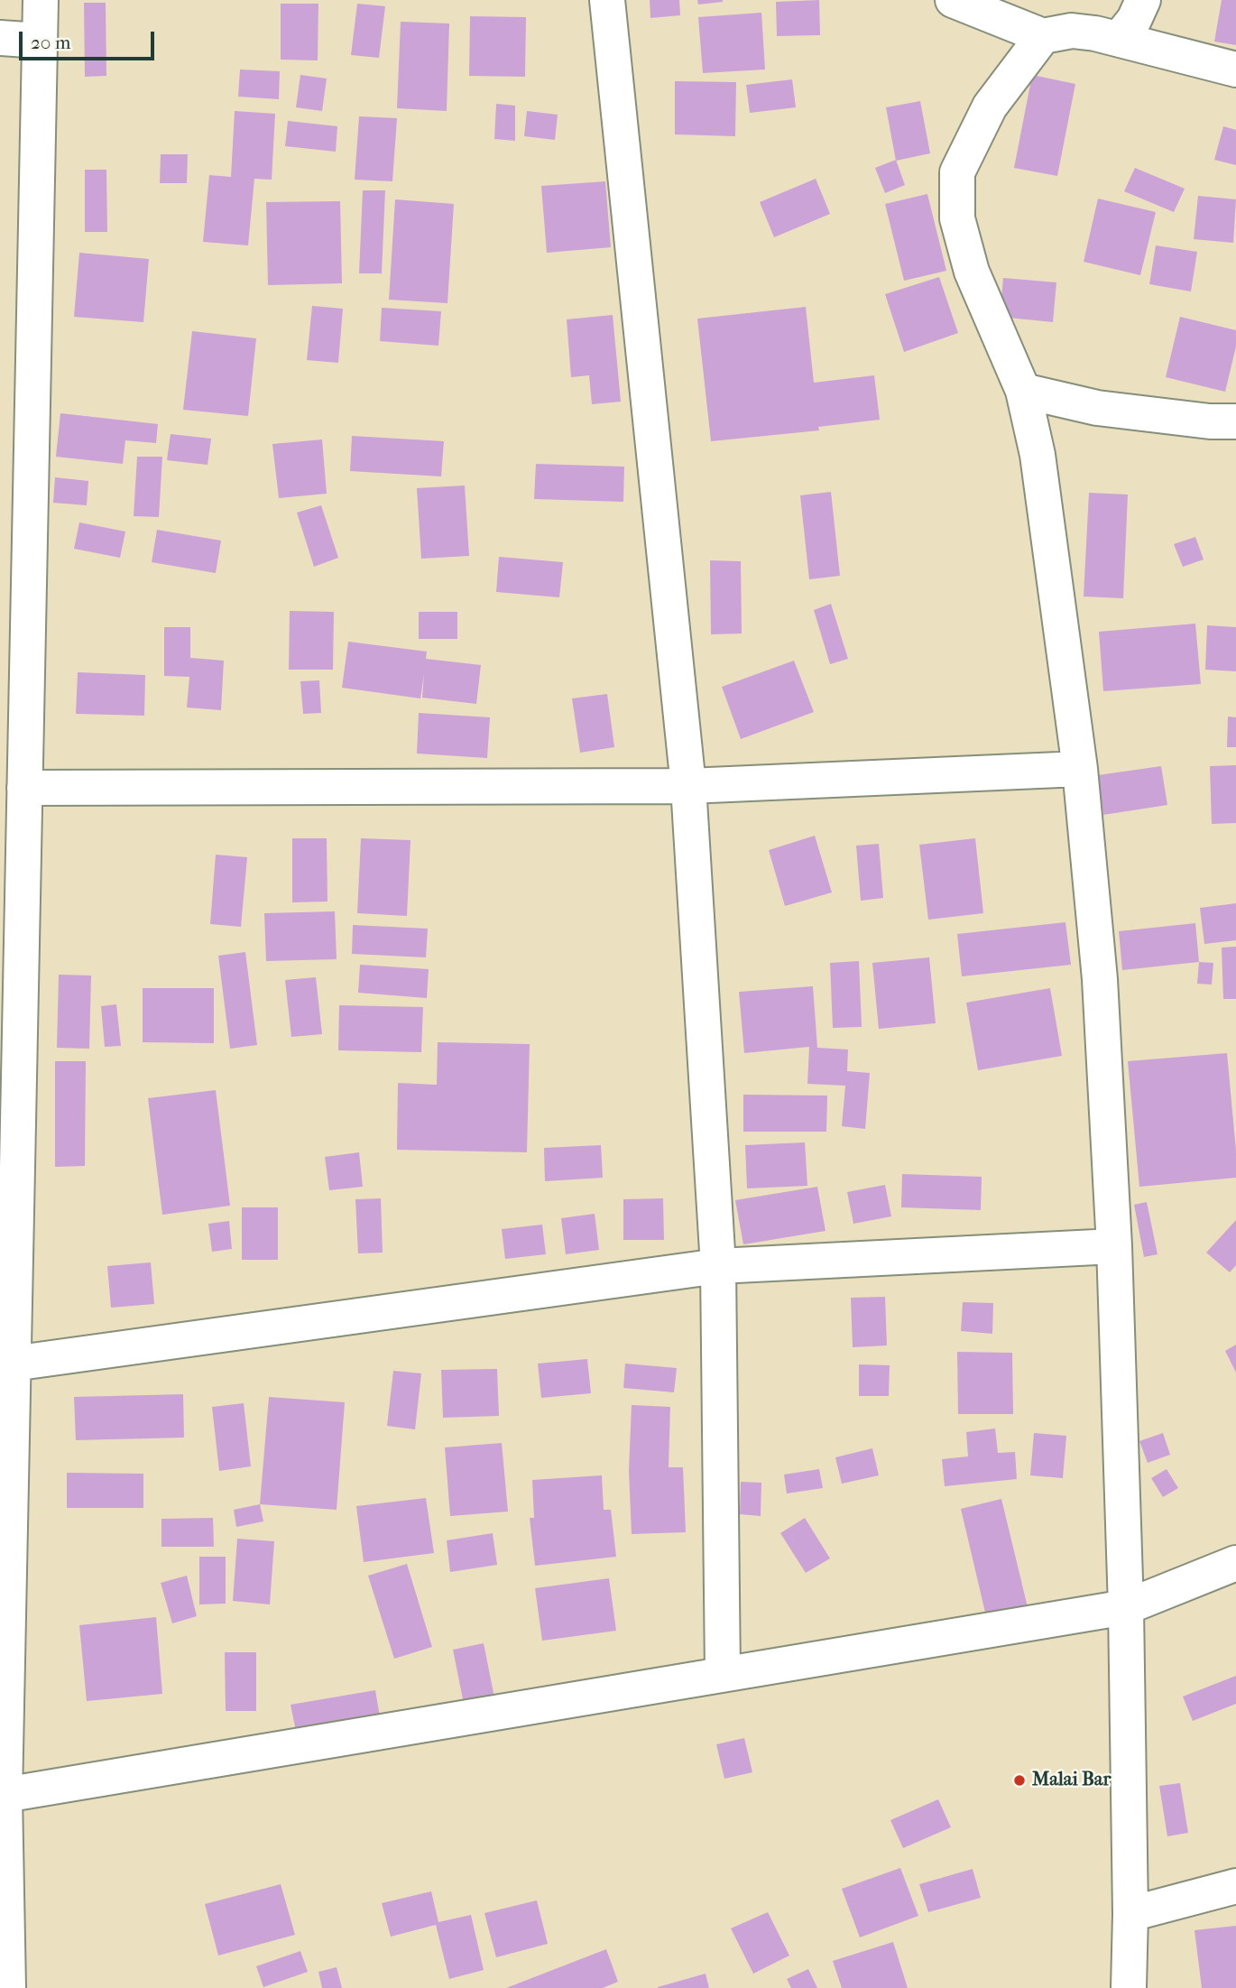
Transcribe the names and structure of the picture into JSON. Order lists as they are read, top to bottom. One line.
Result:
{"places":["Malai Bar"],"scale_bar":"20 m"}
